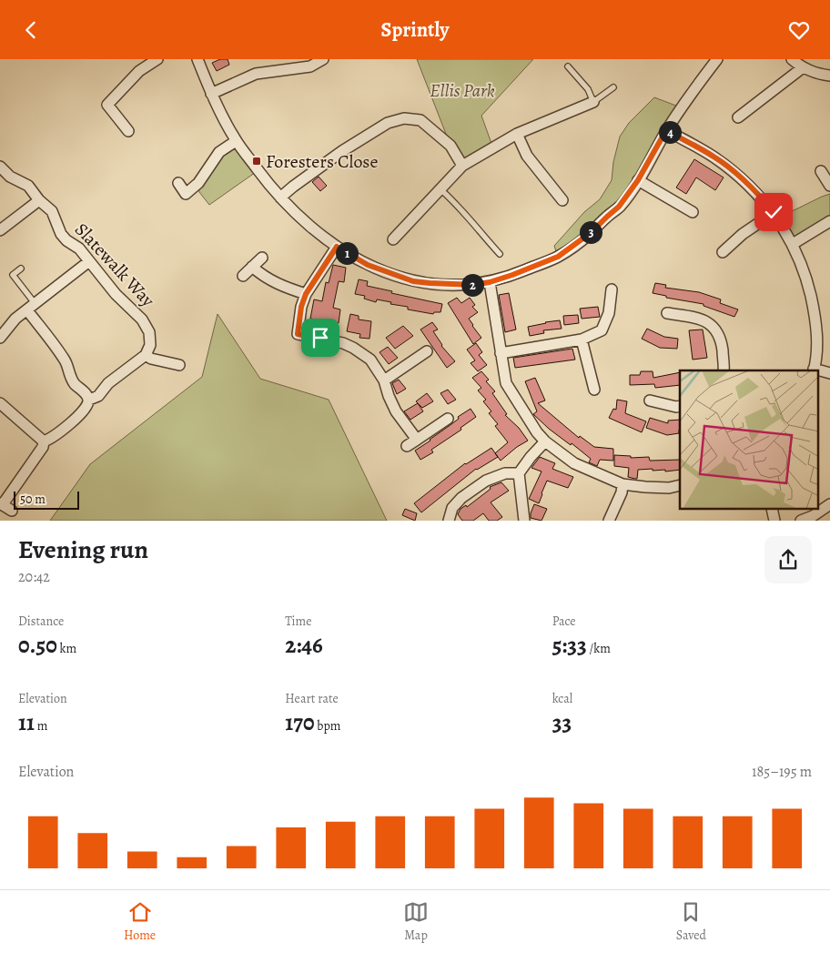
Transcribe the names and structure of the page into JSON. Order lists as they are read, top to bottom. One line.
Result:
{"streets":{"street":["Slatewalk Way"]},"parks":["Ellis Park"],"places":{"transit":["Foresters Close"]},"scale_bar":"50 m","page":{"header":"Sprintly","pins":["4","3","1","2"],"scale":"50 m","heading":["Evening run","20:42"],"stats":[["Distance","0.50 km"],["Time","2:46"],["Pace","5:33 /km"],["Elevation","11 m"],["Heart rate","170 bpm"],["kcal","33"]],"chart":["Elevation","185–195 m"],"tabs":["Home","Map","Saved"]}}
